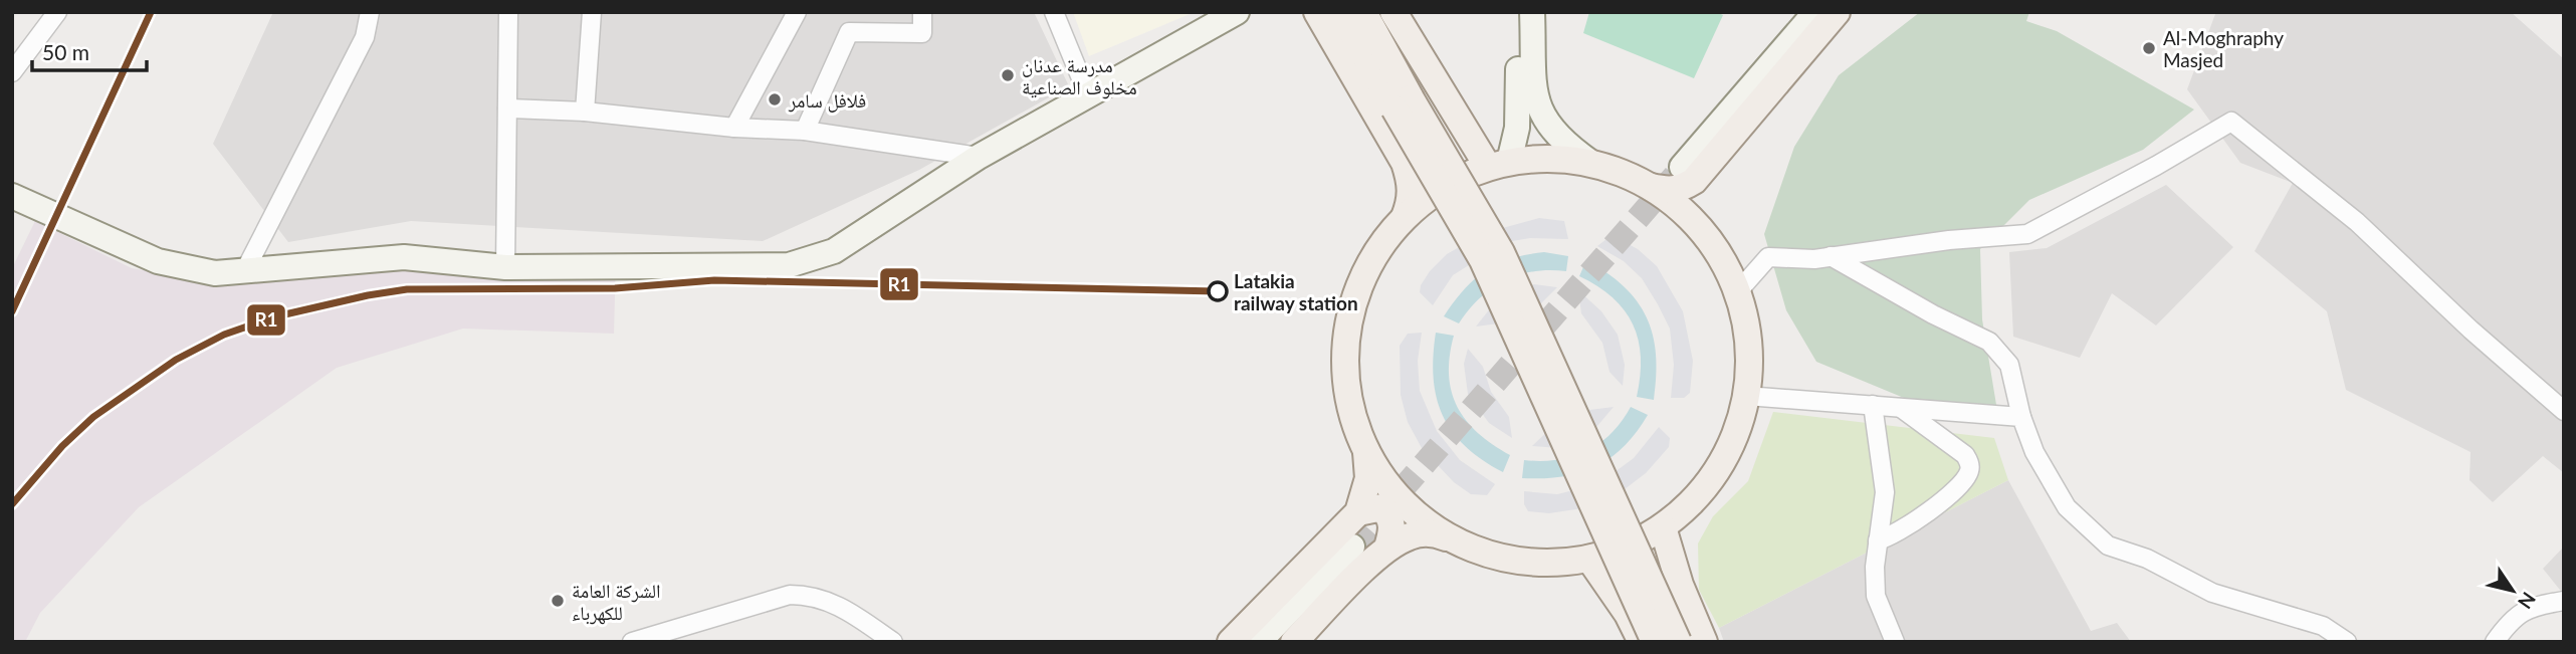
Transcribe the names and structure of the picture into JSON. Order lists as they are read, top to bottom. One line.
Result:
{"places":["Al-Moghraphy Masjed","مدرسة عدنان مخلوف الصناعية","فلافل سامر","Latakia railway station","الشركة العامة للكهرباء"],"lines":["transit line R1"],"scale_bar":"50 m","north":"bottom right"}
